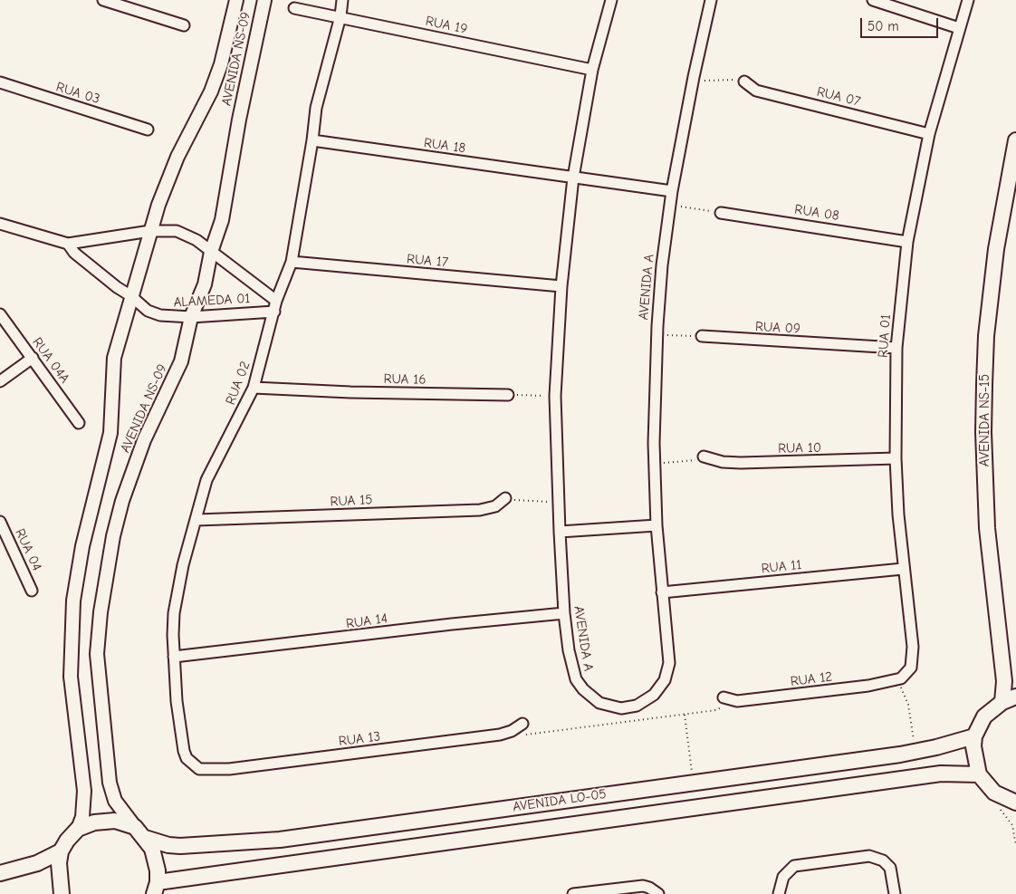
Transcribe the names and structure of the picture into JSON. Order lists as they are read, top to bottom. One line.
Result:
{"streets":{"main road":["AVENIDA NS-15","AVENIDA LO-05"],"street":["RUA 19","AVENIDA NS-09","RUA 03","RUA 07","RUA 18","RUA 08","RUA 17","AVENIDA A","ALAMEDA 01","RUA 09","RUA 01","RUA 04A","RUA 16","RUA 02","RUA 10","RUA 15","RUA 04","RUA 11","RUA 14","RUA 12","RUA 13"]},"crossings":[["RUA 19","AVENIDA A"],["RUA 19","RUA 02"],["AVENIDA NS-09","ALAMEDA 01"],["AVENIDA NS-09","AVENIDA LO-05"],["RUA 07","RUA 01"],["RUA 18","AVENIDA A"],["RUA 18","RUA 02"],["RUA 08","RUA 01"],["RUA 17","AVENIDA A"],["RUA 17","RUA 02"],["AVENIDA A","RUA 11"],["AVENIDA A","RUA 14"],["ALAMEDA 01","RUA 02"],["RUA 09","RUA 01"],["RUA 01","RUA 10"],["RUA 01","RUA 11"],["RUA 01","RUA 12"],["RUA 16","RUA 02"],["RUA 02","RUA 15"],["RUA 02","RUA 14"],["RUA 02","RUA 13"]],"scale_bar":"50 m"}
